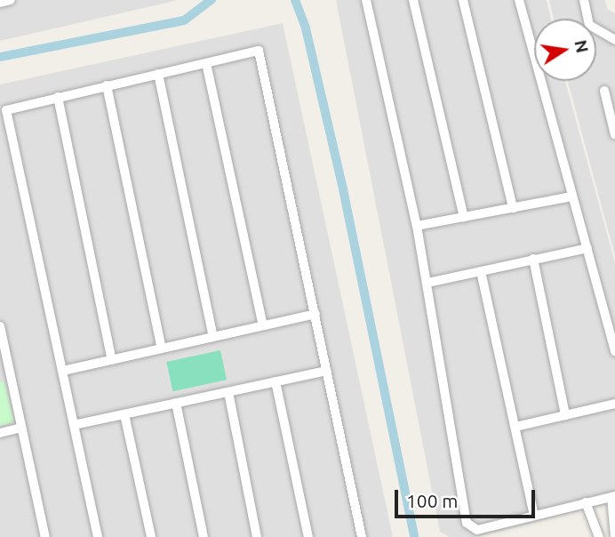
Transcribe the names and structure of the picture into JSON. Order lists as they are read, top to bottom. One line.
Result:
{"scale_bar":"100 m","north":"right"}
